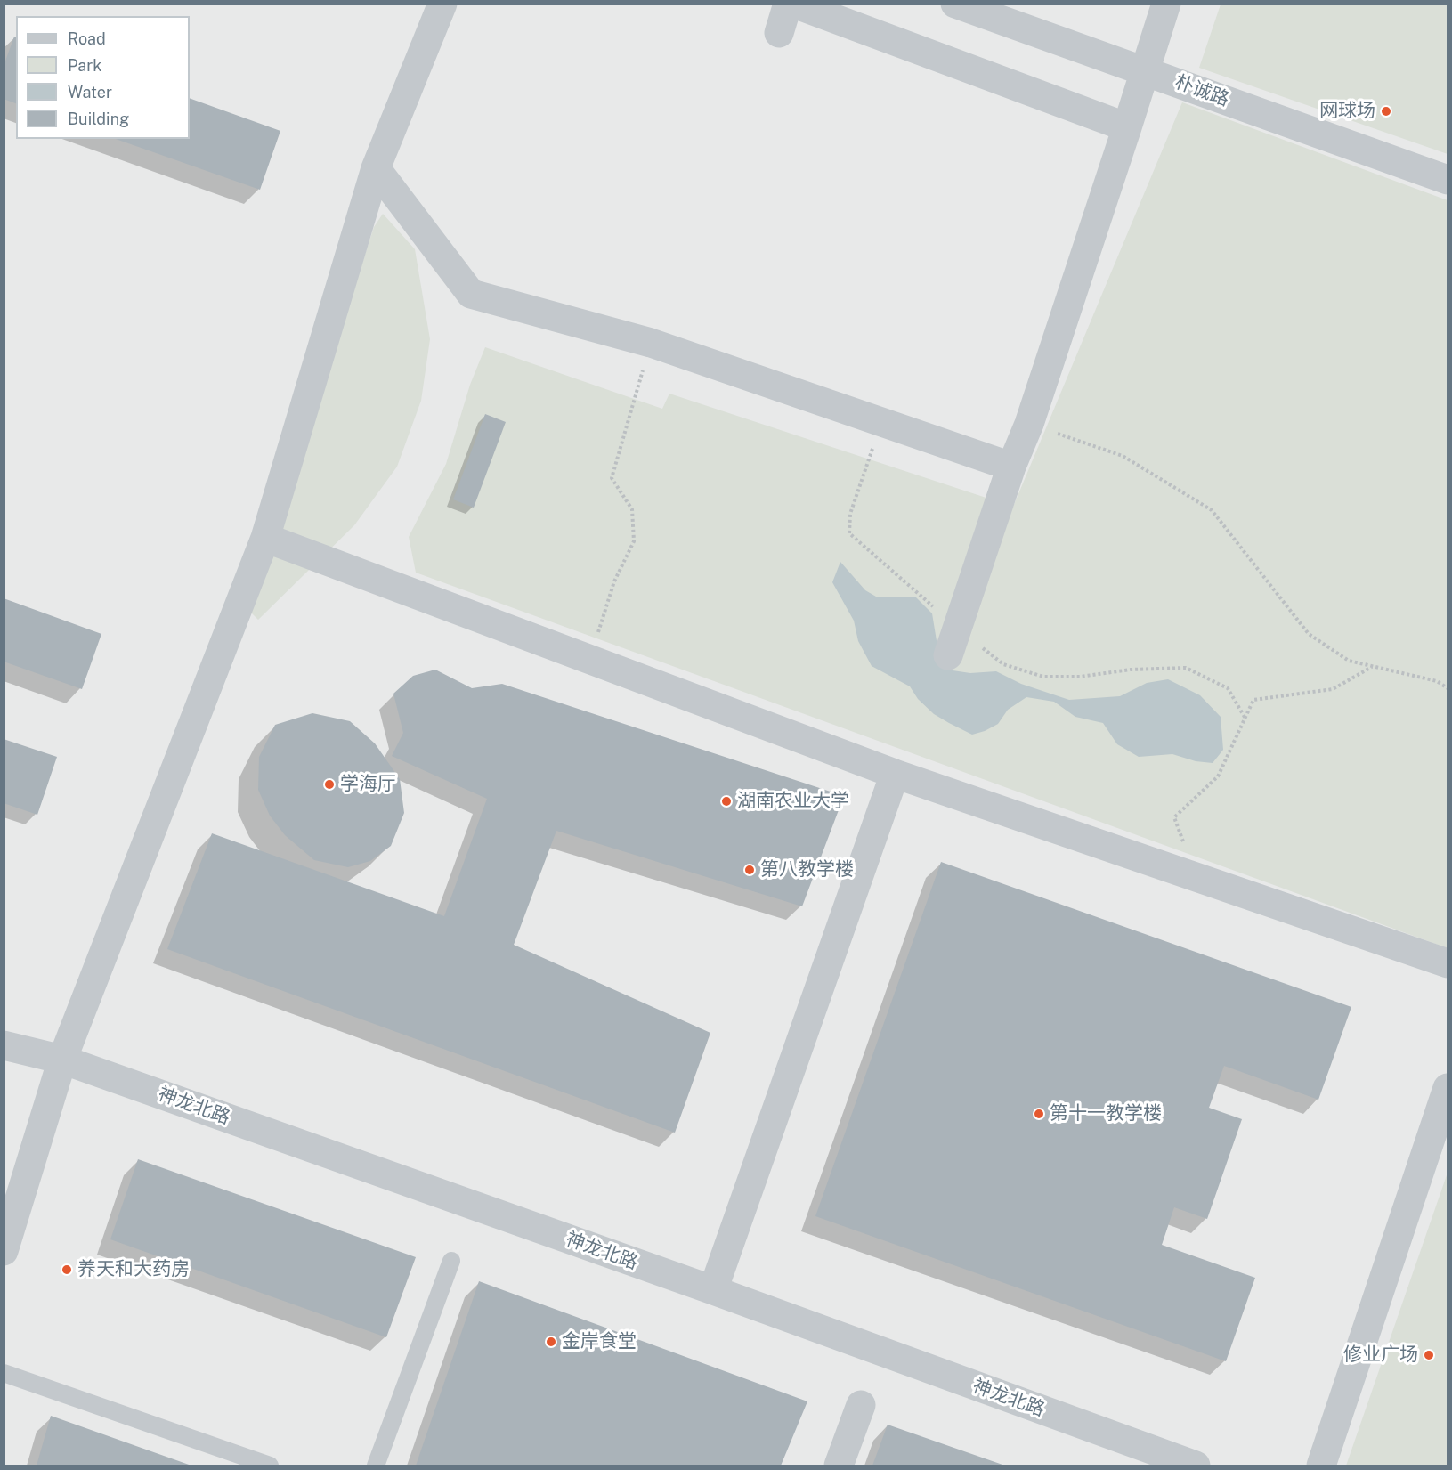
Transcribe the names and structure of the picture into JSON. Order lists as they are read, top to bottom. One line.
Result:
{"streets":{"street":["朴诚路","神龙北路"]},"places":["网球场","学海厅","湖南农业大学","第八教学楼","第十一教学楼","养天和大药房","金岸食堂","修业广场"],"legend":["Road","Park","Water","Building"]}
